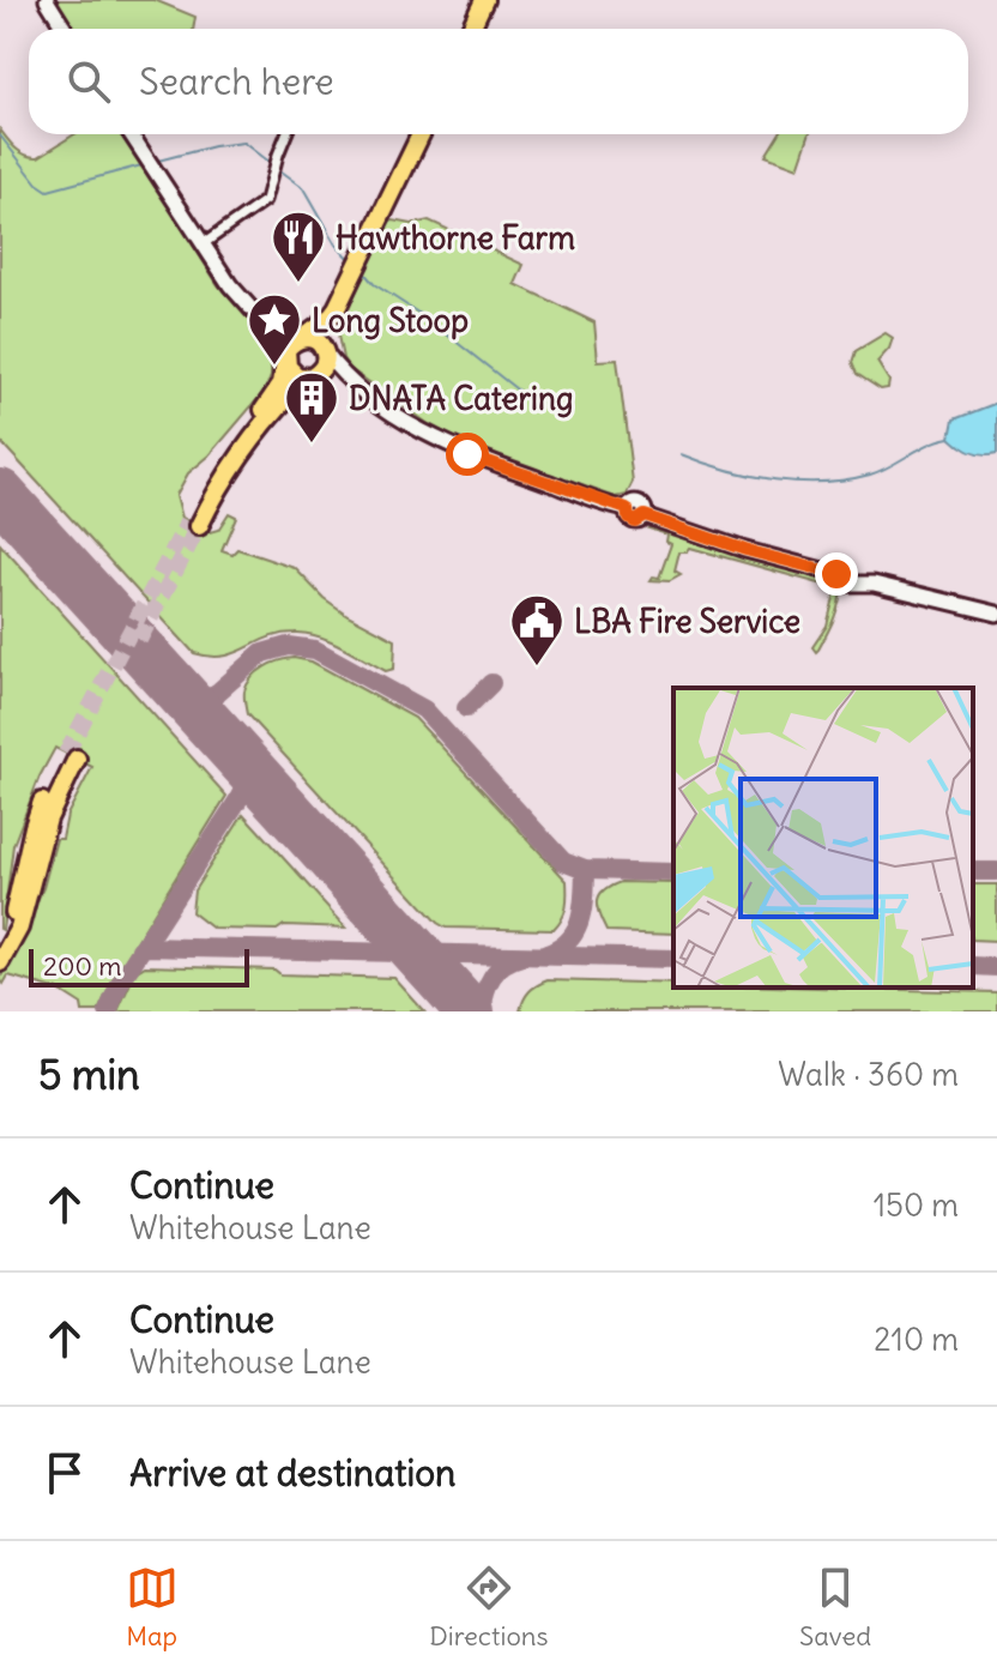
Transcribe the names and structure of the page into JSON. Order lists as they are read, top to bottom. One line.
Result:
{"places":{"restaurant":["Hawthorne Farm"],"place":["Long Stoop"],"building":["DNATA Catering"],"public building":["LBA Fire Service"]},"scale_bar":"200 m","page":{"search":"Search here","scale":"200 m","heading":["5 min","Walk · 360 m"],"list":[["Continue","Whitehouse Lane","150 m"],["Continue","Whitehouse Lane","210 m"],"Arrive at destination"],"nav":["Map","Directions","Saved"]}}
